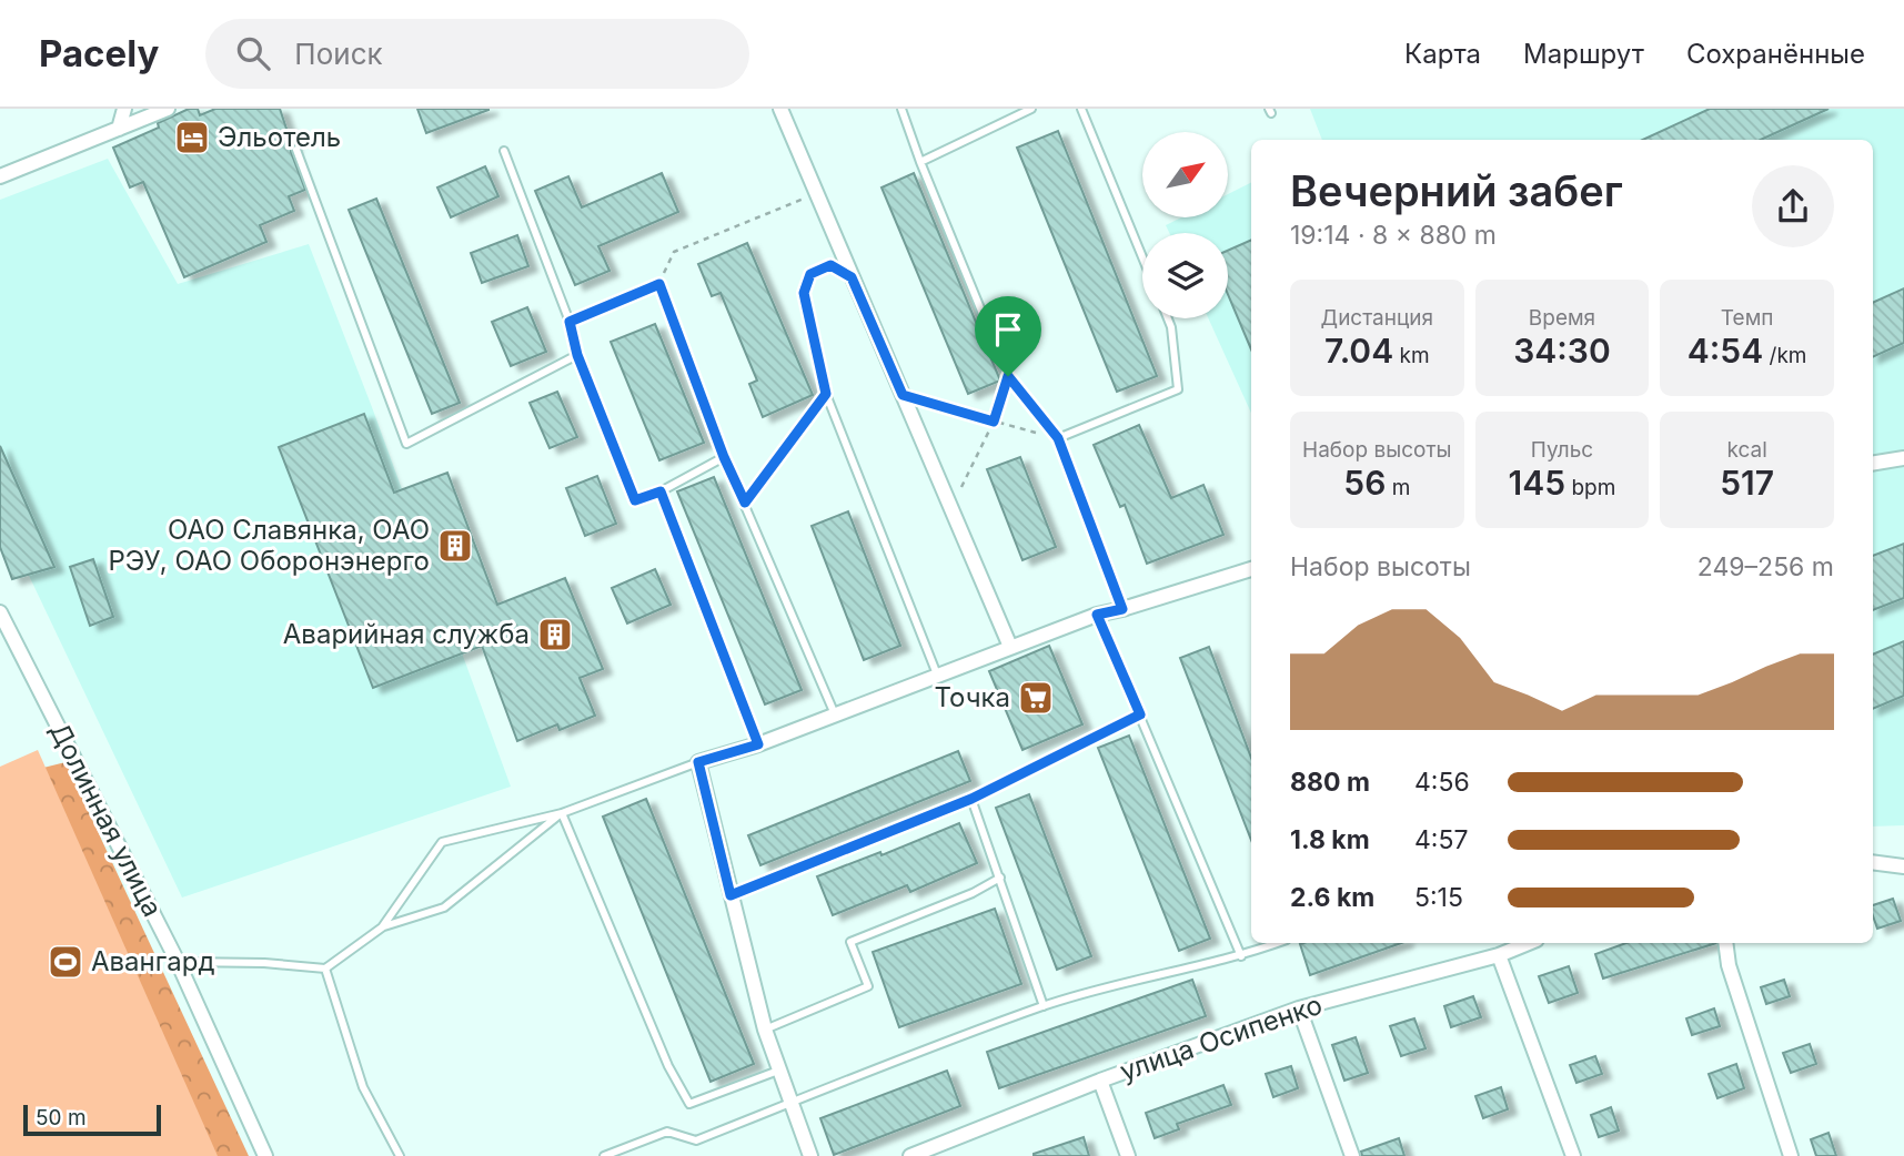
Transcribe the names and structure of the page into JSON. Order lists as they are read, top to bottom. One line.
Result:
{"streets":{"street":["Долинная улица","улица Осипенко"]},"places":{"hotel":["Эльотель"],"building":["ОАО Славянка, ОАО РЭУ, ОАО Оборонэнерго","Аварийная служба"],"supermarket":["Точка"],"sports":["Авангард"]},"scale_bar":"50 m","north":"top right","page":{"header":"Pacely","search":"Поиск","nav":["Карта","Маршрут","Сохранённые"],"heading":["Вечерний забег","19:14 · 8 × 880 m"],"stats":[["Дистанция","7.04 km"],["Время","34:30"],["Темп","4:54 /km"],["Набор высоты","56 m"],["Пульс","145 bpm"],["kcal","517"]],"chart":["Набор высоты","249–256 m"],"list":[{"name":"880 m","note":"4:56"},{"name":"1.8 km","note":"4:57"},{"name":"2.6 km","note":"5:15"}],"scale":"50 m"}}
